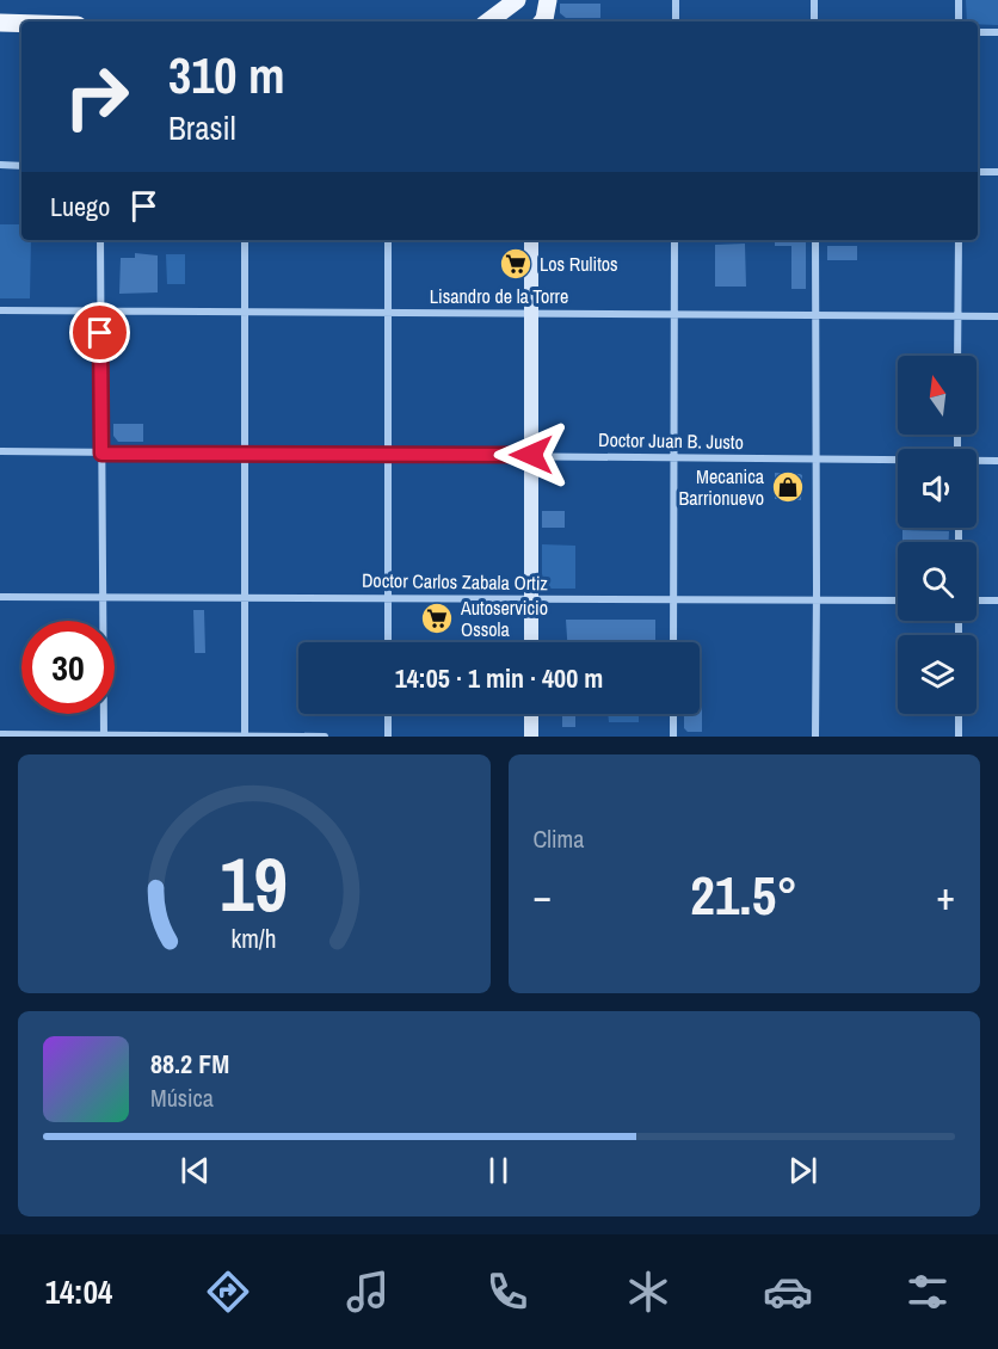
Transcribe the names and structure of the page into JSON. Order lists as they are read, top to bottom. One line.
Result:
{"streets":{"street":["Lisandro de la Torre","Doctor Juan B. Justo","Doctor Carlos Zabala Ortiz"]},"places":{"supermarket":["Los Rulitos","Autoservicio Ossola"],"shop":["Mecanica Barrionuevo"]},"north":"top","page":{"turn":["310 m","Brasil"],"then":"Luego","limit":"30","trip":"14:05 · 1 min · 400 m","tile":"Clima","heat":["−","21.5°","+"],"song":["88.2 FM","Música"],"tabs":"14:04","gauge":["19","km/h"]}}
